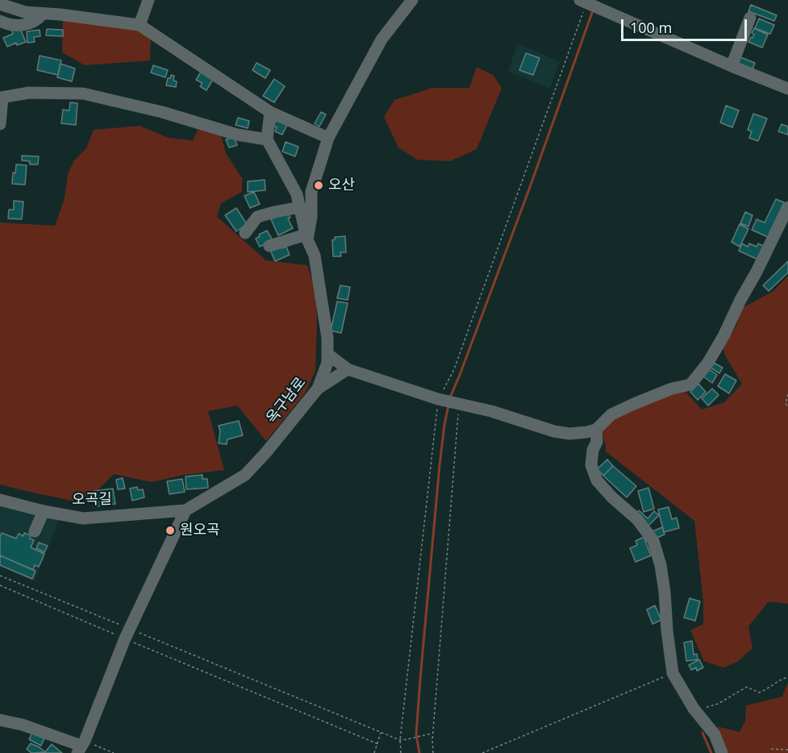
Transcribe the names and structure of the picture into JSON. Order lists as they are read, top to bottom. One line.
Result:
{"streets":{"street":["옥구남로","오곡길"]},"crossings":[["옥구남로","오곡길"]],"places":["오산","원오곡"],"scale_bar":"100 m"}
